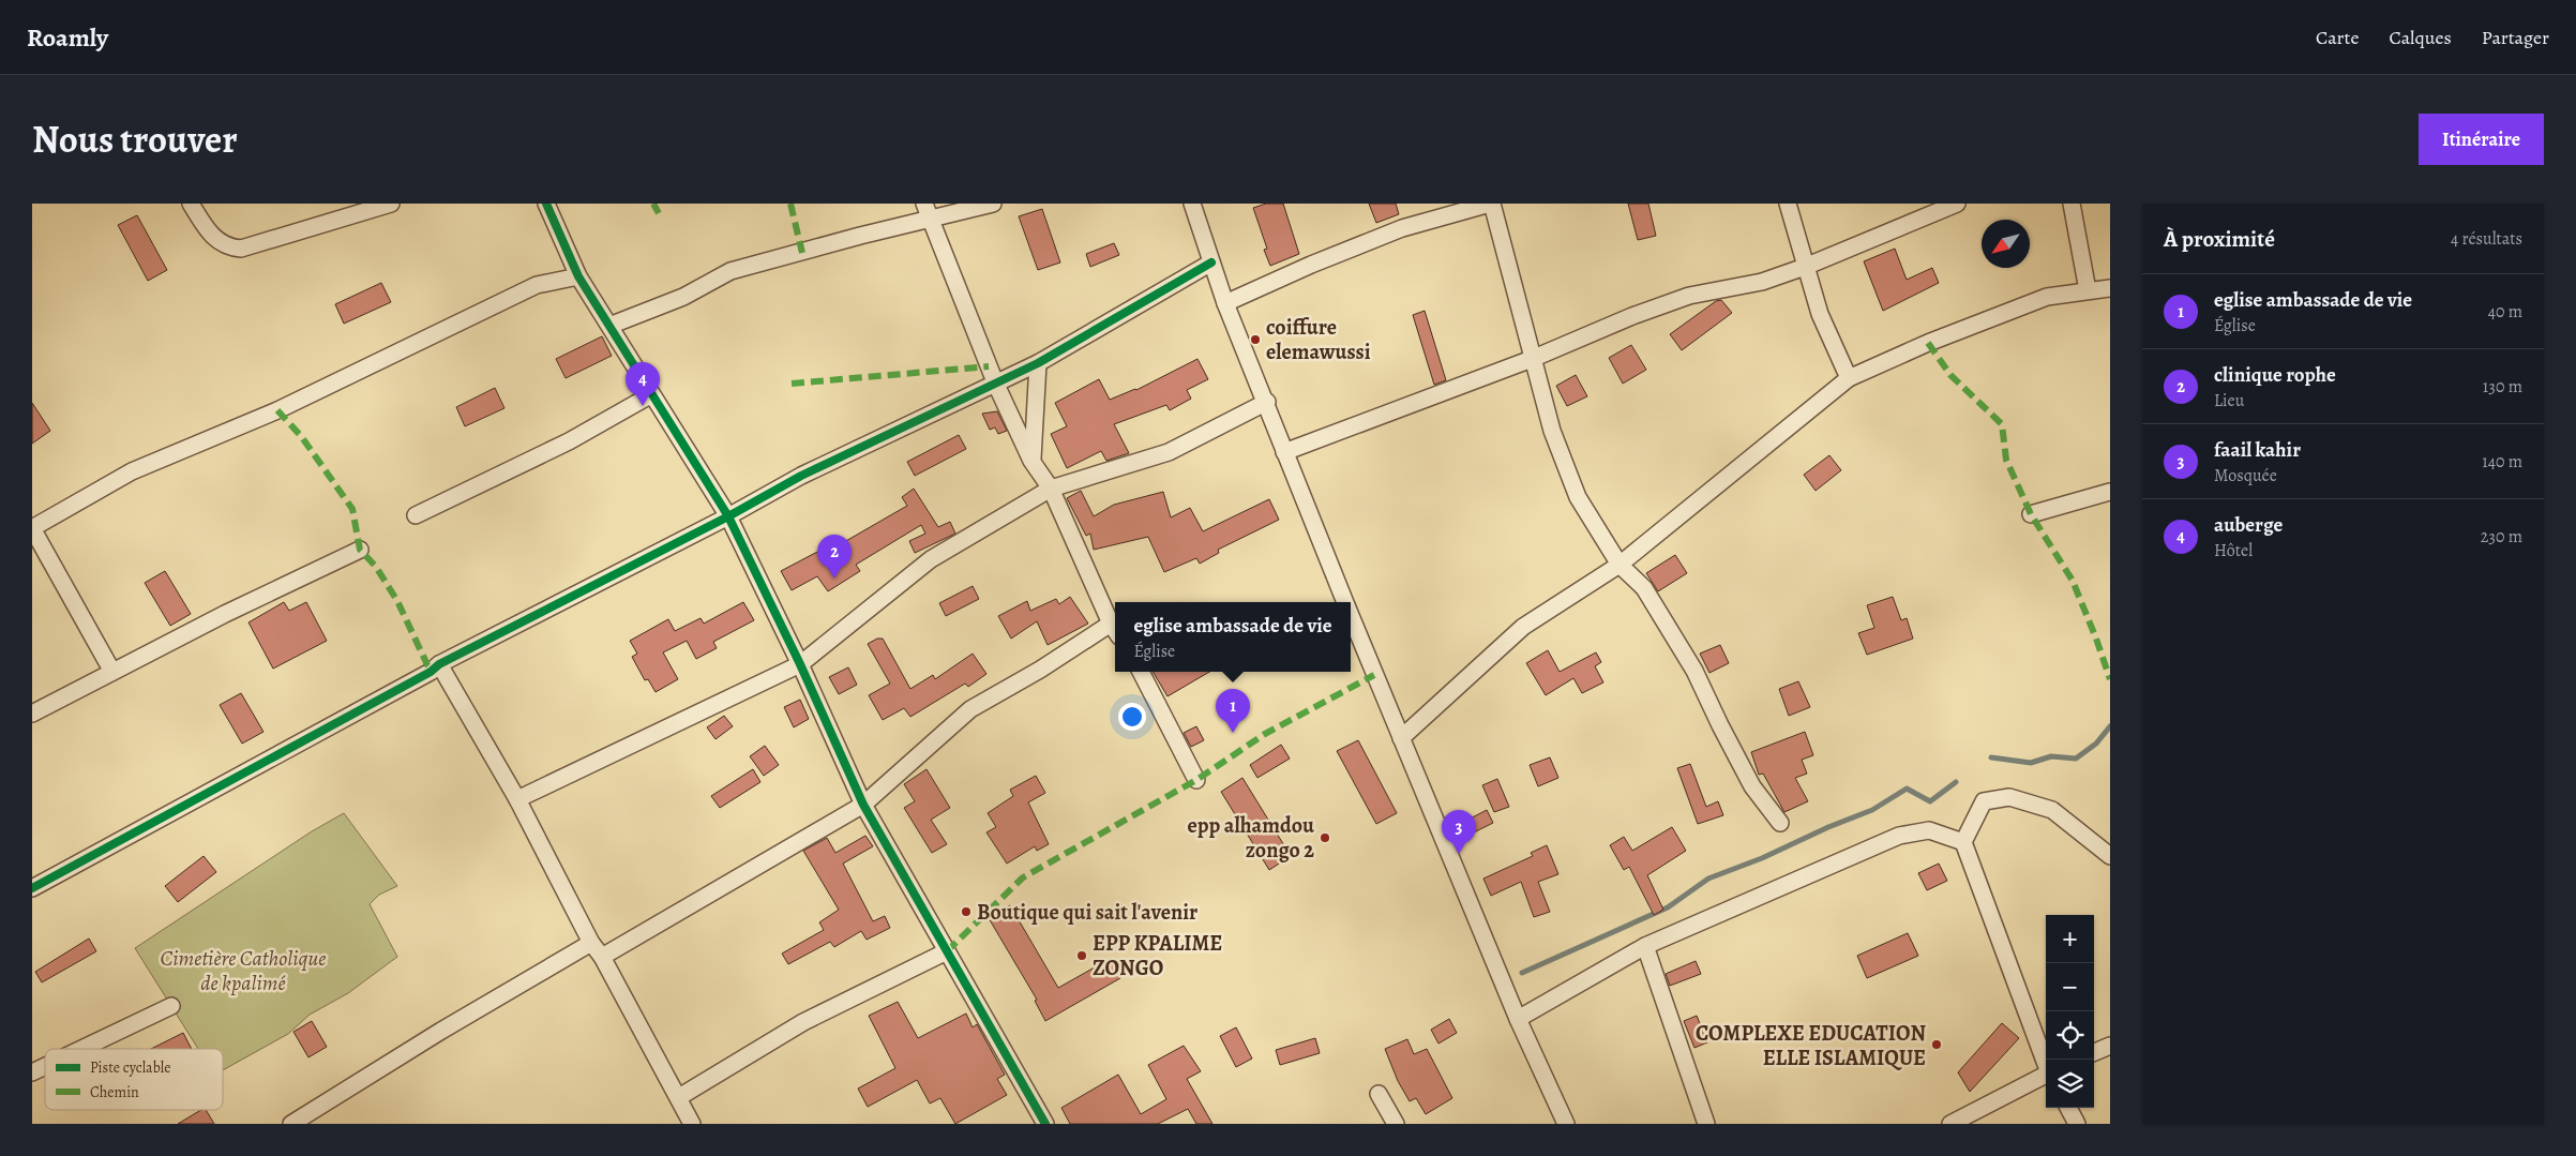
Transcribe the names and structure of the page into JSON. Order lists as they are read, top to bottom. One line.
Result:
{"parks":["Cimetière Catholique de kpalimé"],"places":["coiffure elemawussi","epp alhamdou zongo 2","Boutique qui sait l'avenir","EPP KPALIME ZONGO","COMPLEXE EDUCATION ELLE ISLAMIQUE"],"legend":["Piste cyclable","Chemin"],"north":"bottom left","page":{"header":"Roamly","nav":["Carte","Calques","Partager"],"title":"Nous trouver","buttons":"Itinéraire","heading":["À proximité","4 résultats"],"list":[{"mark":"1","name":"eglise ambassade de vie","note":"Église","value":"40 m"},{"mark":"2","name":"clinique rophe","note":"Lieu","value":"130 m"},{"mark":"3","name":"faail kahir","note":"Mosquée","value":"140 m"},{"mark":"4","name":"auberge","note":"Hôtel","value":"230 m"}],"pins":["4","2","1","3"],"popup":["eglise ambassade de vie","Église"],"map_buttons":["+","−"]}}
